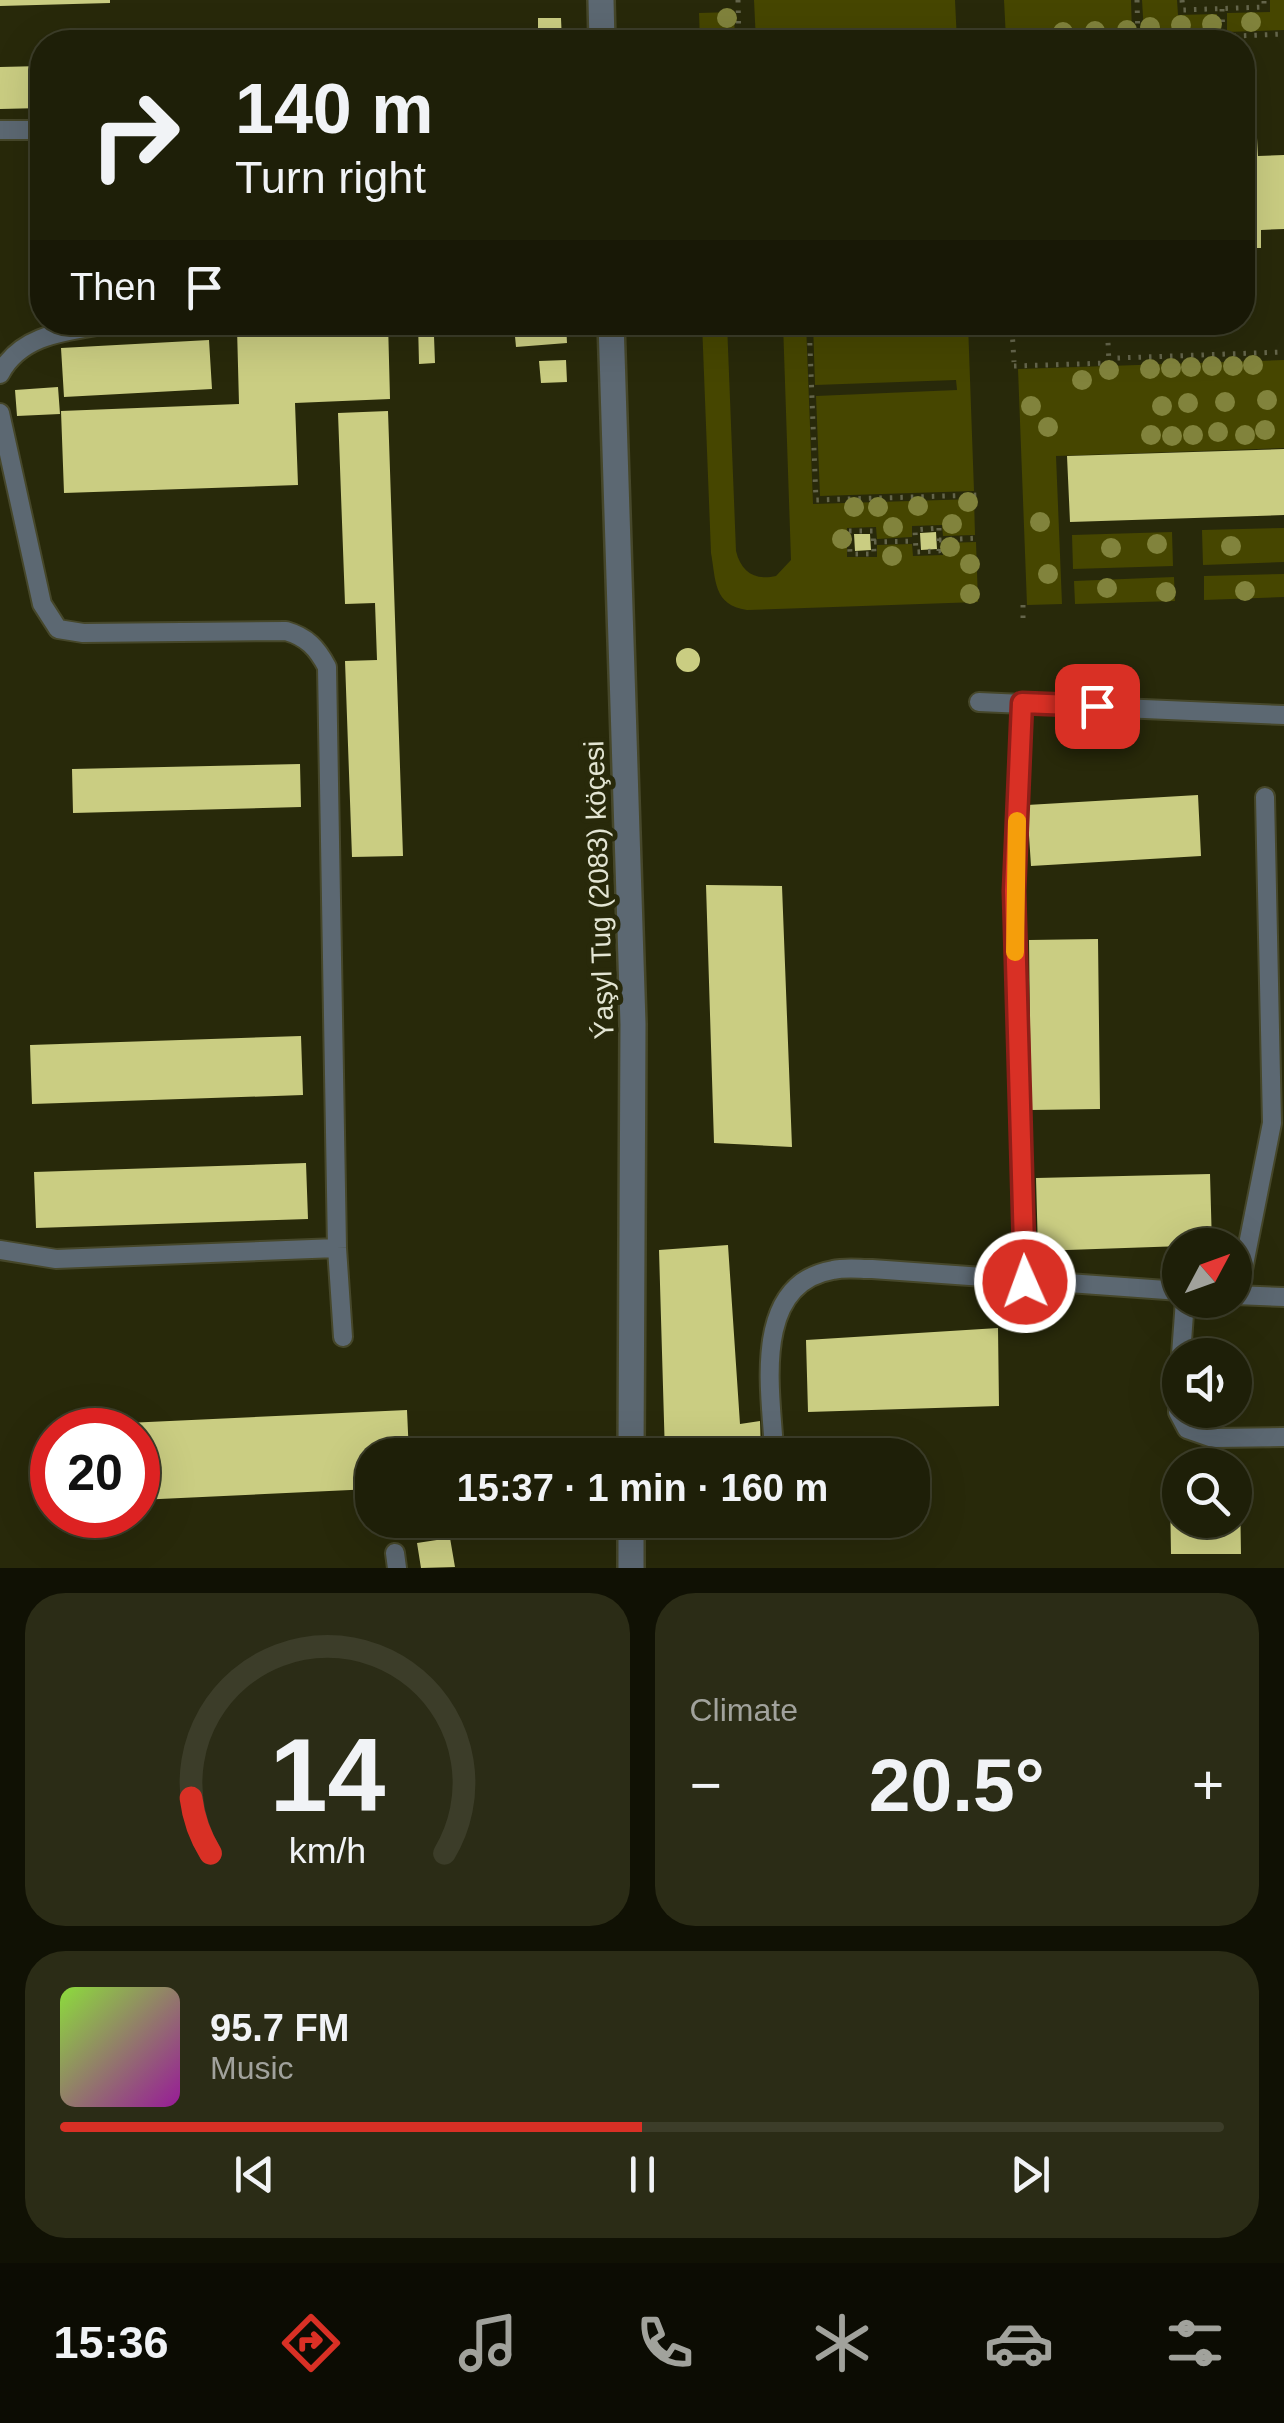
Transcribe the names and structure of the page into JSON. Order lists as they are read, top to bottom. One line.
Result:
{"streets":{"street":["Ýaşyl Tug (2083) köçesi"]},"north":"top right","page":{"turn":["140 m","Turn right"],"then":"Then","limit":"20","trip":"15:37 · 1 min · 160 m","tile":"Climate","heat":["−","20.5°","+"],"song":["95.7 FM","Music"],"tabs":"15:36","gauge":["14","km/h"]}}
